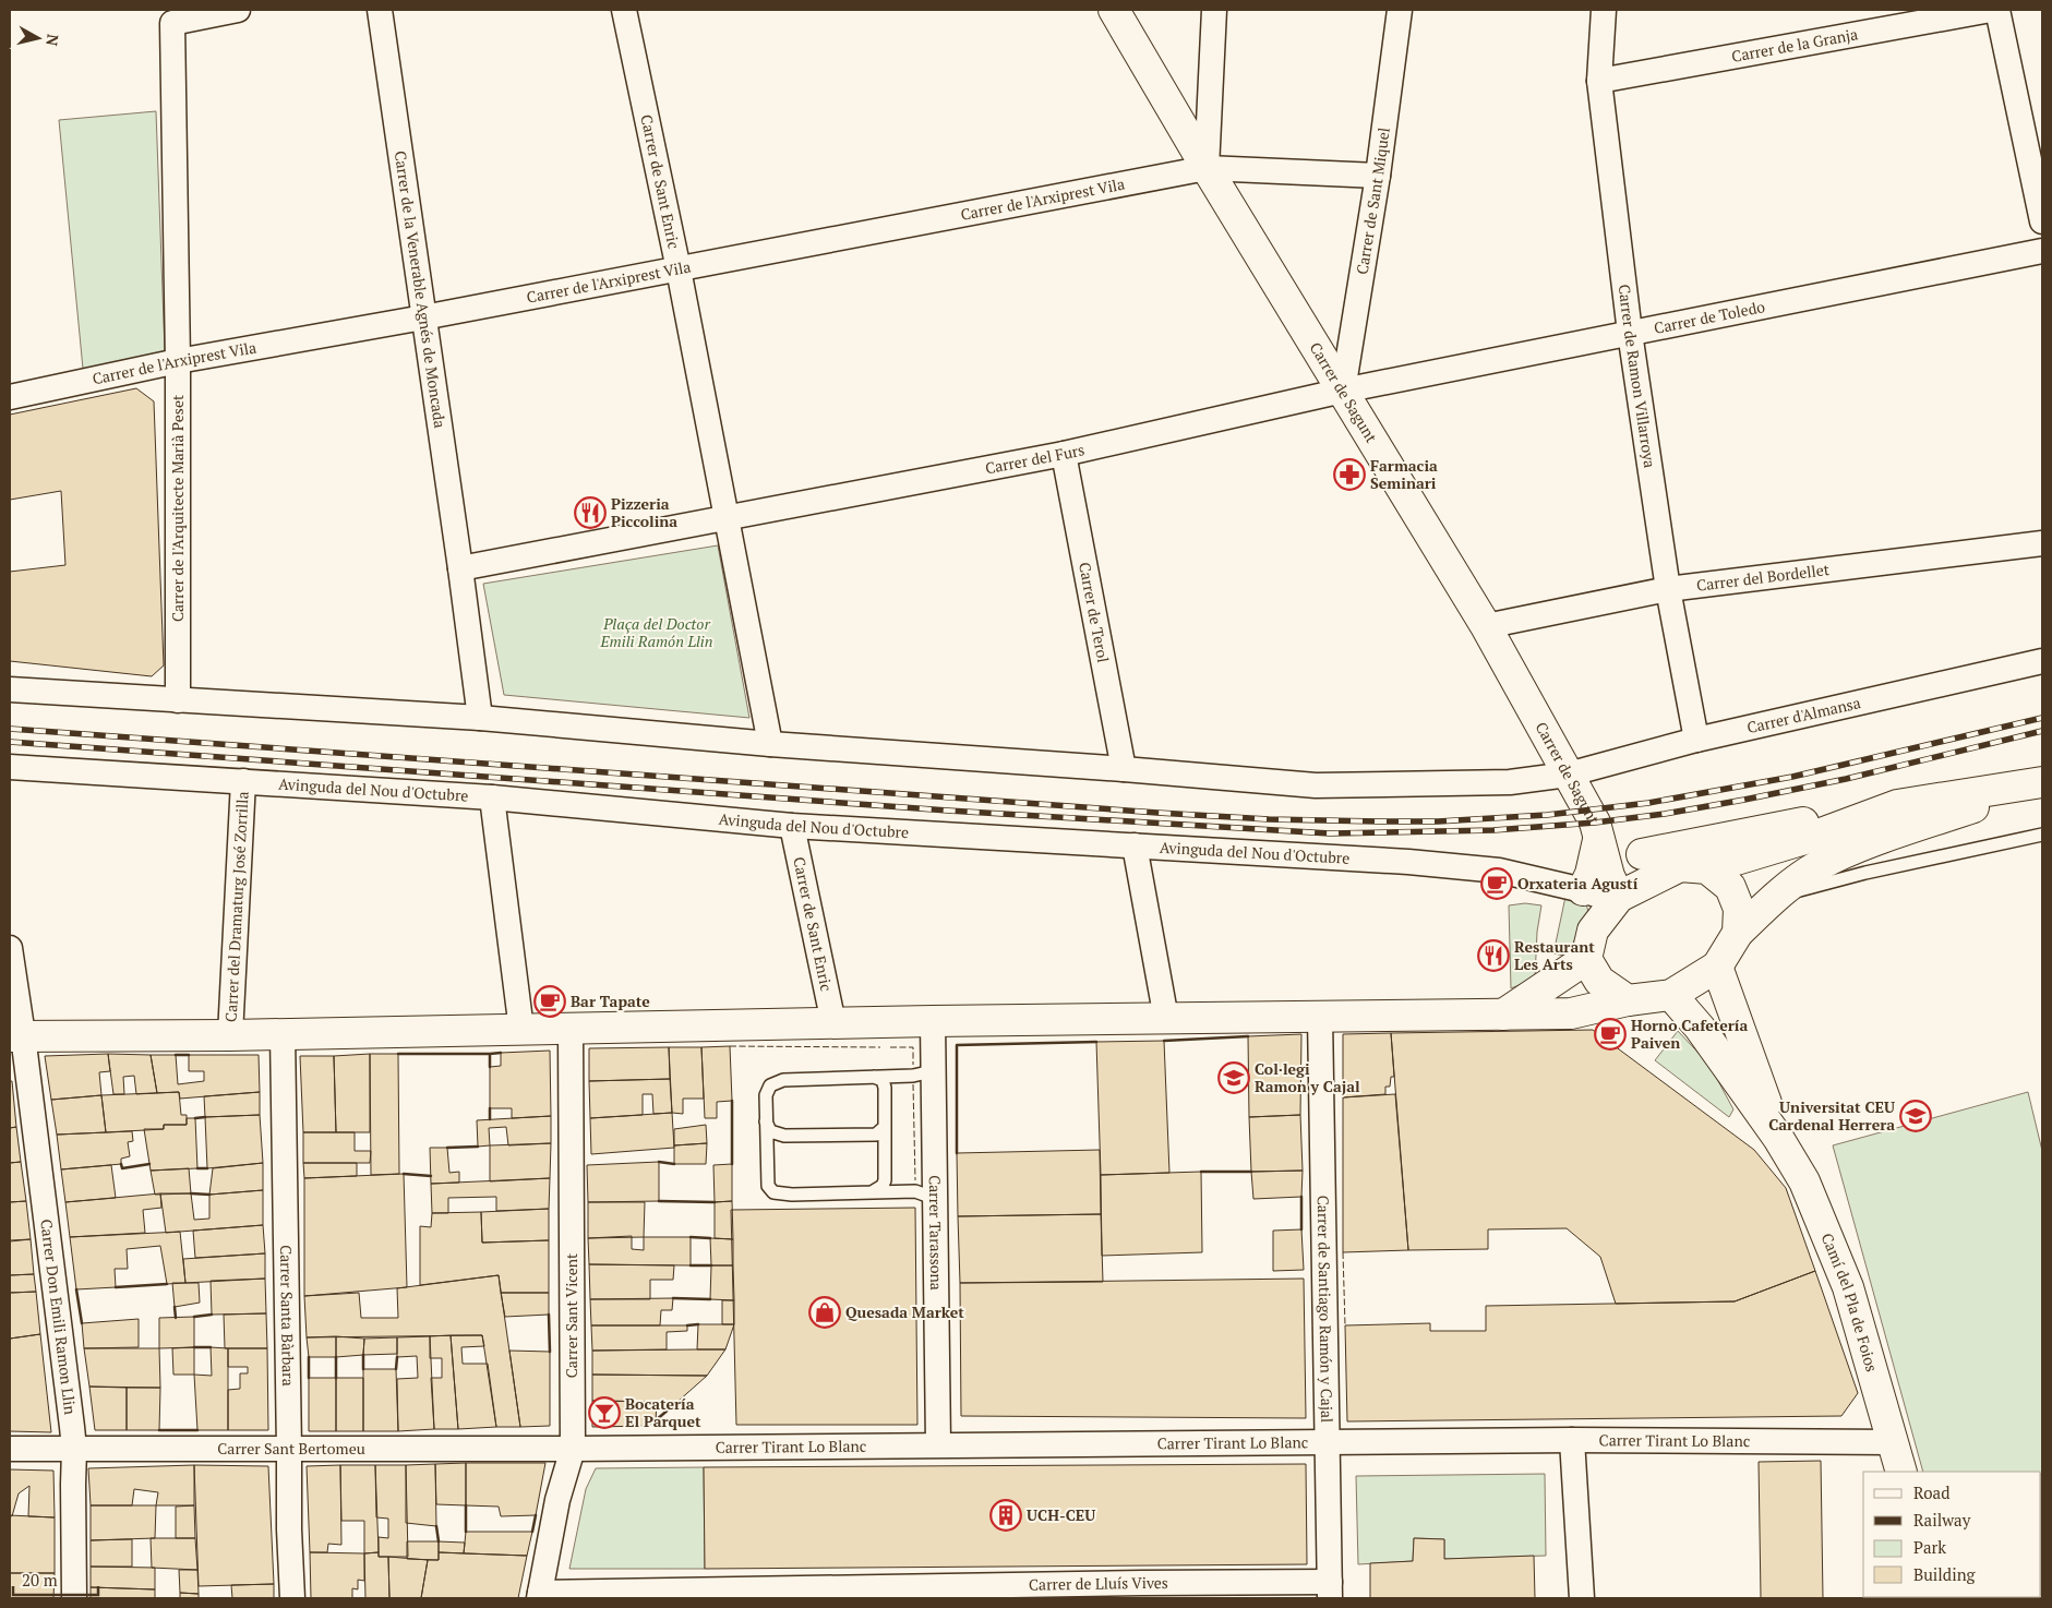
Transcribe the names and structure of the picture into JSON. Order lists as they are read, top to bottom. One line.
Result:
{"streets":{"street":["Carrer de la Granja","Carrer de Sant Enric","Carrer de l'Arxiprest Vila","Carrer de Sant Miquel","Carrer de la Venerable Agnés de Moncada","Carrer de Toledo","Carrer de Ramon Villarroya","Carrer de Sagunt","Carrer del Furs","Carrer de l'Arquitecte Marià Peset","Carrer del Bordellet","Carrer de Terol","Carrer d'Almansa","Avinguda del Nou d'Octubre","Carrer del Dramaturg José Zorrilla","Carrer Tarassona","Camí del Pla de Foios","Carrer de Santiago Ramón y Cajal","Carrer Santa Bàrbara","Carrer Sant Vicent","Carrer Don Emili Ramon Llin","Carrer Tirant Lo Blanc","Carrer Sant Bertomeu","Carrer de Lluís Vives"]},"crossings":[["Carrer de la Granja","Carrer de Ramon Villarroya"],["Carrer de Sant Enric","Carrer de l'Arxiprest Vila"],["Carrer de Sant Enric","Carrer del Furs"],["Carrer de Sant Enric","Avinguda del Nou d'Octubre"],["Carrer de l'Arxiprest Vila","Carrer de Sant Miquel"],["Carrer de l'Arxiprest Vila","Carrer de la Venerable Agnés de Moncada"],["Carrer de l'Arxiprest Vila","Carrer de Sagunt"],["Carrer de l'Arxiprest Vila","Carrer de l'Arquitecte Marià Peset"],["Carrer de Sant Miquel","Carrer de Toledo"],["Carrer de Sant Miquel","Carrer de Sagunt"],["Carrer de Sant Miquel","Carrer del Furs"],["Carrer de Toledo","Carrer de Ramon Villarroya"],["Carrer de Toledo","Carrer de Sagunt"],["Carrer de Toledo","Carrer del Furs"],["Carrer de Ramon Villarroya","Carrer del Bordellet"],["Carrer de Ramon Villarroya","Carrer d'Almansa"],["Carrer de Sagunt","Carrer del Furs"],["Carrer de Sagunt","Carrer del Bordellet"],["Carrer de Sagunt","Carrer d'Almansa"],["Carrer de Sagunt","Avinguda del Nou d'Octubre"],["Carrer de Sagunt","Camí del Pla de Foios"],["Carrer del Furs","Carrer de Terol"],["Avinguda del Nou d'Octubre","Carrer del Dramaturg José Zorrilla"],["Avinguda del Nou d'Octubre","Camí del Pla de Foios"],["Carrer Tarassona","Carrer Tirant Lo Blanc"],["Camí del Pla de Foios","Carrer Tirant Lo Blanc"],["Carrer de Santiago Ramón y Cajal","Carrer Tirant Lo Blanc"],["Carrer de Santiago Ramón y Cajal","Carrer de Lluís Vives"],["Carrer Santa Bàrbara","Carrer Sant Bertomeu"],["Carrer Sant Vicent","Carrer Tirant Lo Blanc"],["Carrer Sant Vicent","Carrer Sant Bertomeu"],["Carrer Sant Vicent","Carrer de Lluís Vives"],["Carrer Don Emili Ramon Llin","Carrer Sant Bertomeu"],["Carrer Tirant Lo Blanc","Carrer Sant Bertomeu"]],"parks":["Plaça del Doctor Emili Ramón Llin"],"places":{"pharmacy":["Farmacia Seminari"],"restaurant":["Pizzeria Piccolina","Restaurant Les Arts"],"cafe":["Orxateria Agustí","Bar Tapate","Horno Cafetería Paiven"],"school or university":["Col·legi Ramon y Cajal","Universitat CEU Cardenal Herrera"],"shop":["Quesada Market"],"bar":["Bocatería El Parquet"],"building":["UCH-CEU"]},"legend":["Road","Railway","Park","Building"],"scale_bar":"20 m","north":"right"}
